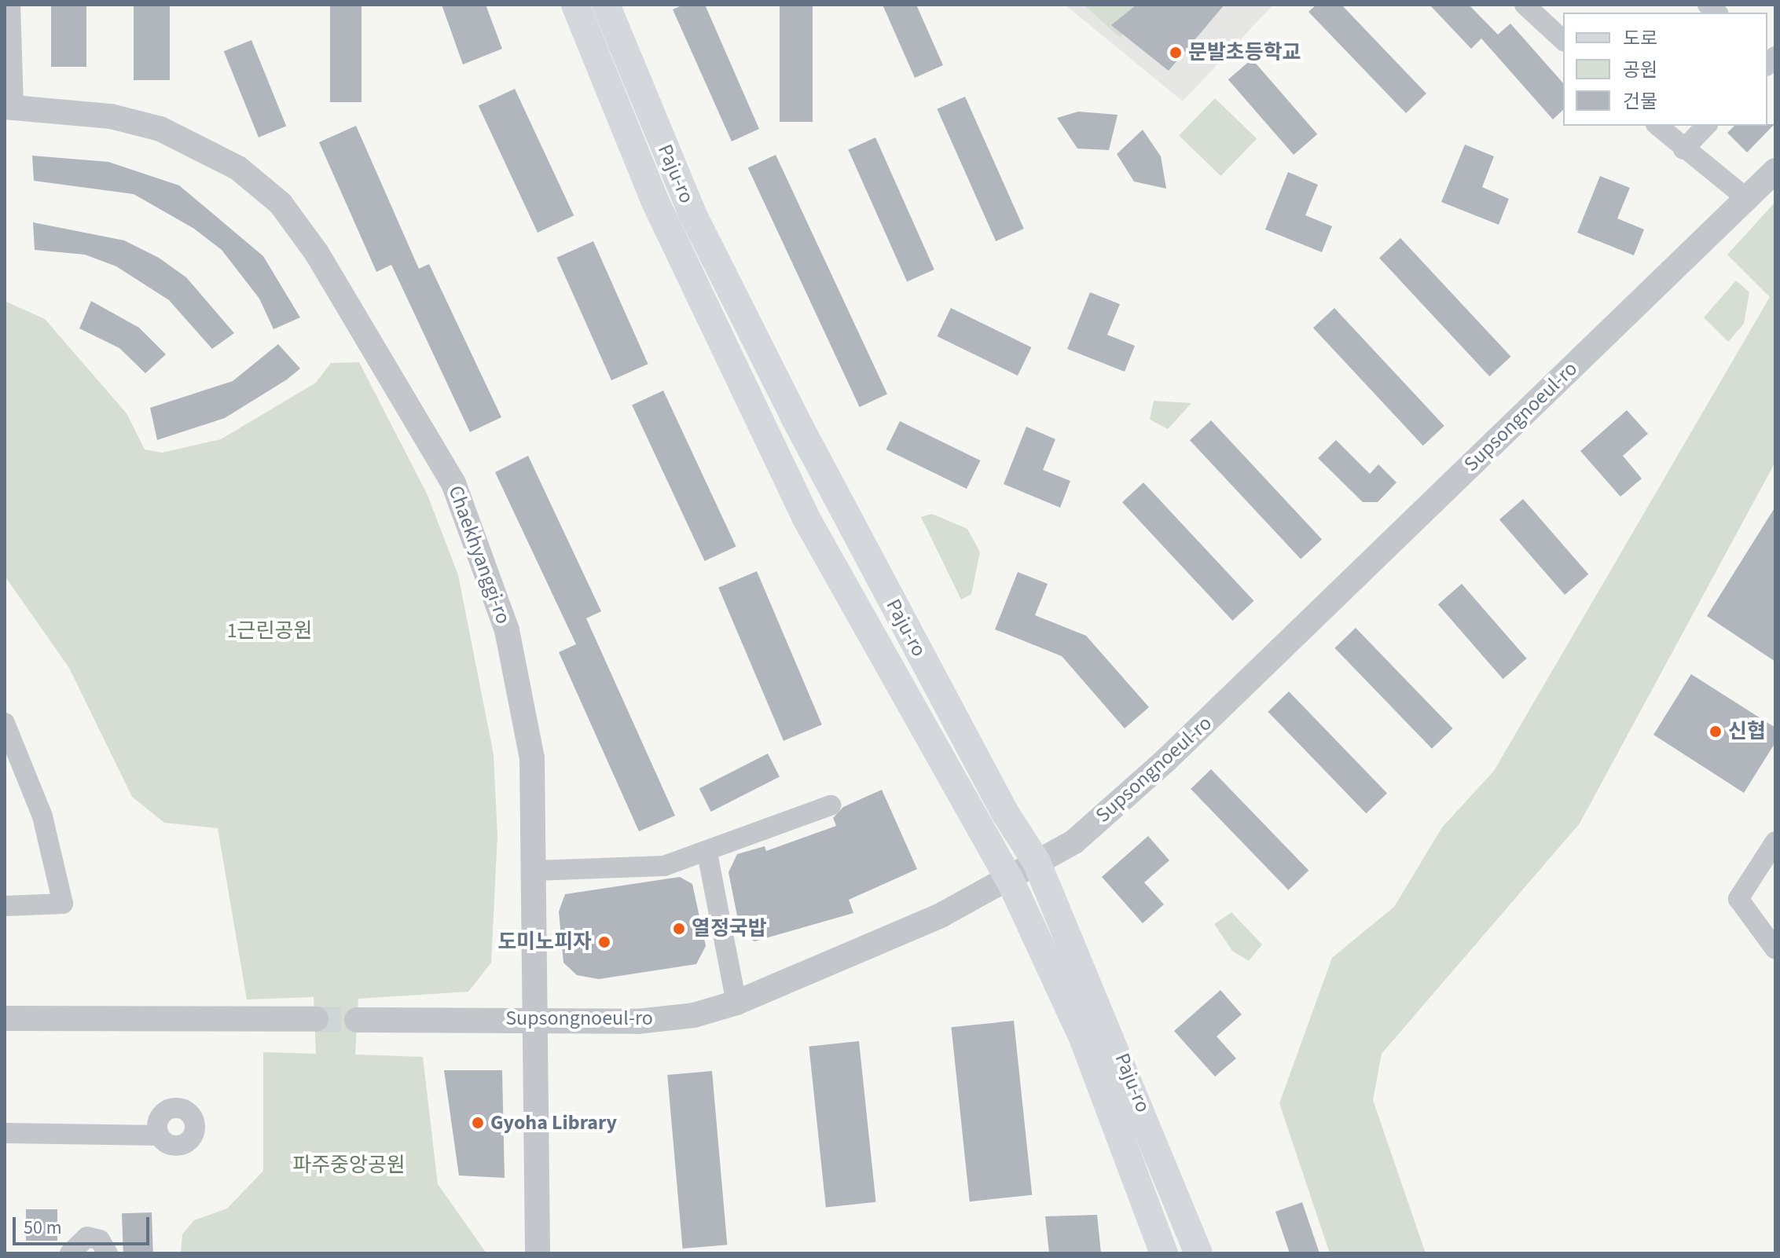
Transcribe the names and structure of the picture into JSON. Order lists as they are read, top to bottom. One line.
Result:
{"streets":{"main road":["Paju-ro"],"street":["Supsongnoeul-ro","Chaekhyanggi-ro"]},"crossings":[["Paju-ro","Supsongnoeul-ro"],["Supsongnoeul-ro","Chaekhyanggi-ro"]],"parks":["1근린공원","파주중앙공원"],"places":["문발초등학교","신협","열정국밥","도미노피자","Gyoha Library"],"legend":["도로","공원","건물"],"scale_bar":"50 m"}
